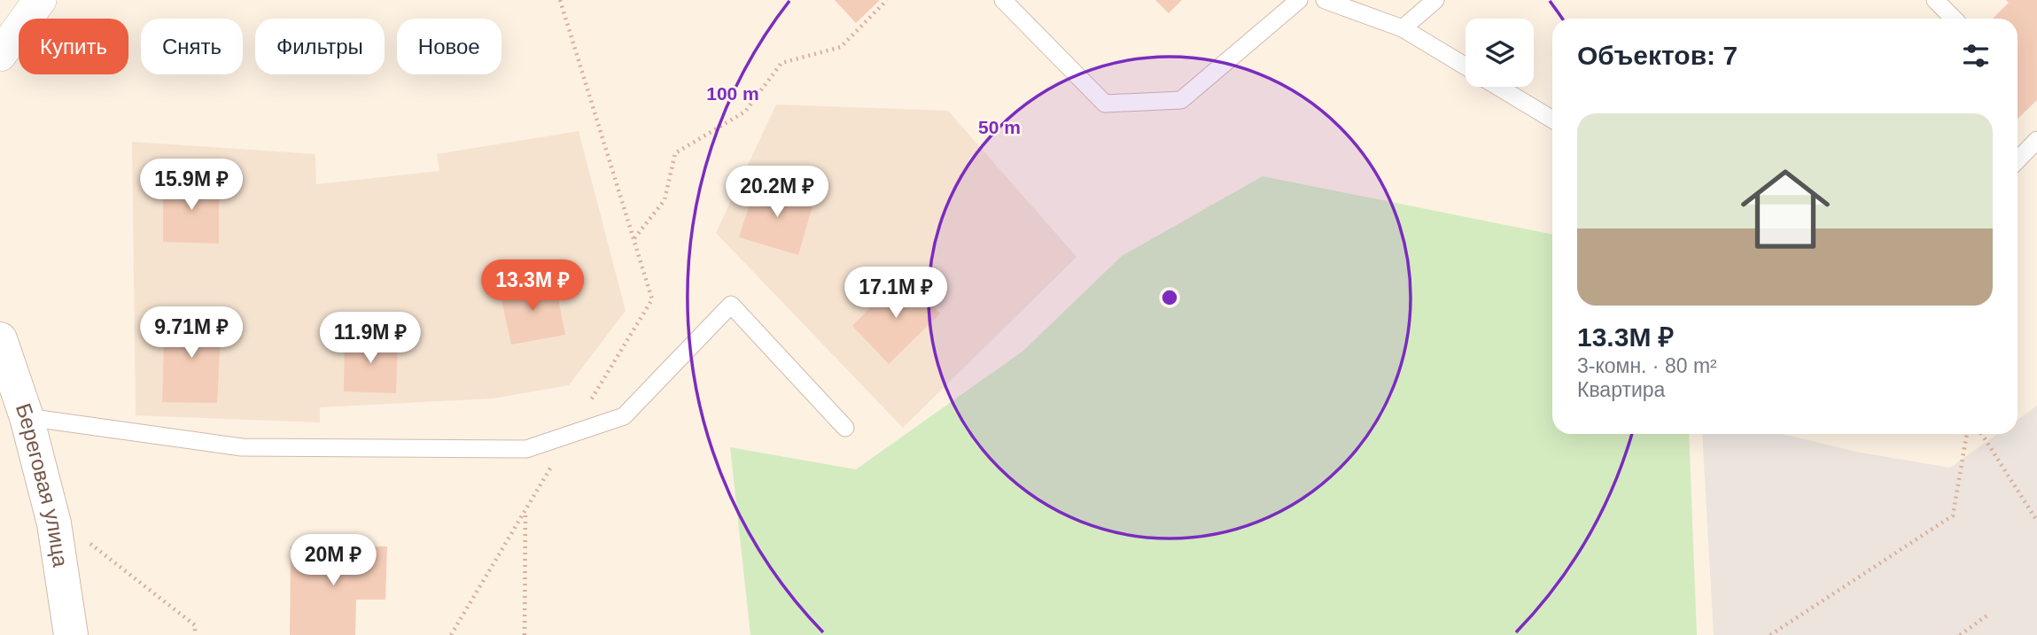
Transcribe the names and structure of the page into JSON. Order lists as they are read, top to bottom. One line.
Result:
{"streets":{"street":["Береговая улица"]},"page":{"chip":["Купить","Снять","Фильтры","Новое"],"heading":"Объектов: 7","list":[{"name":"13.3M ₽","note":"3-комн. · 80 m² · Квартира"}],"price":["15.9M ₽","20.2M ₽","13.3M ₽","17.1M ₽","9.71M ₽","11.9M ₽","20M ₽"]},"rings":["100 m","50 m"]}
